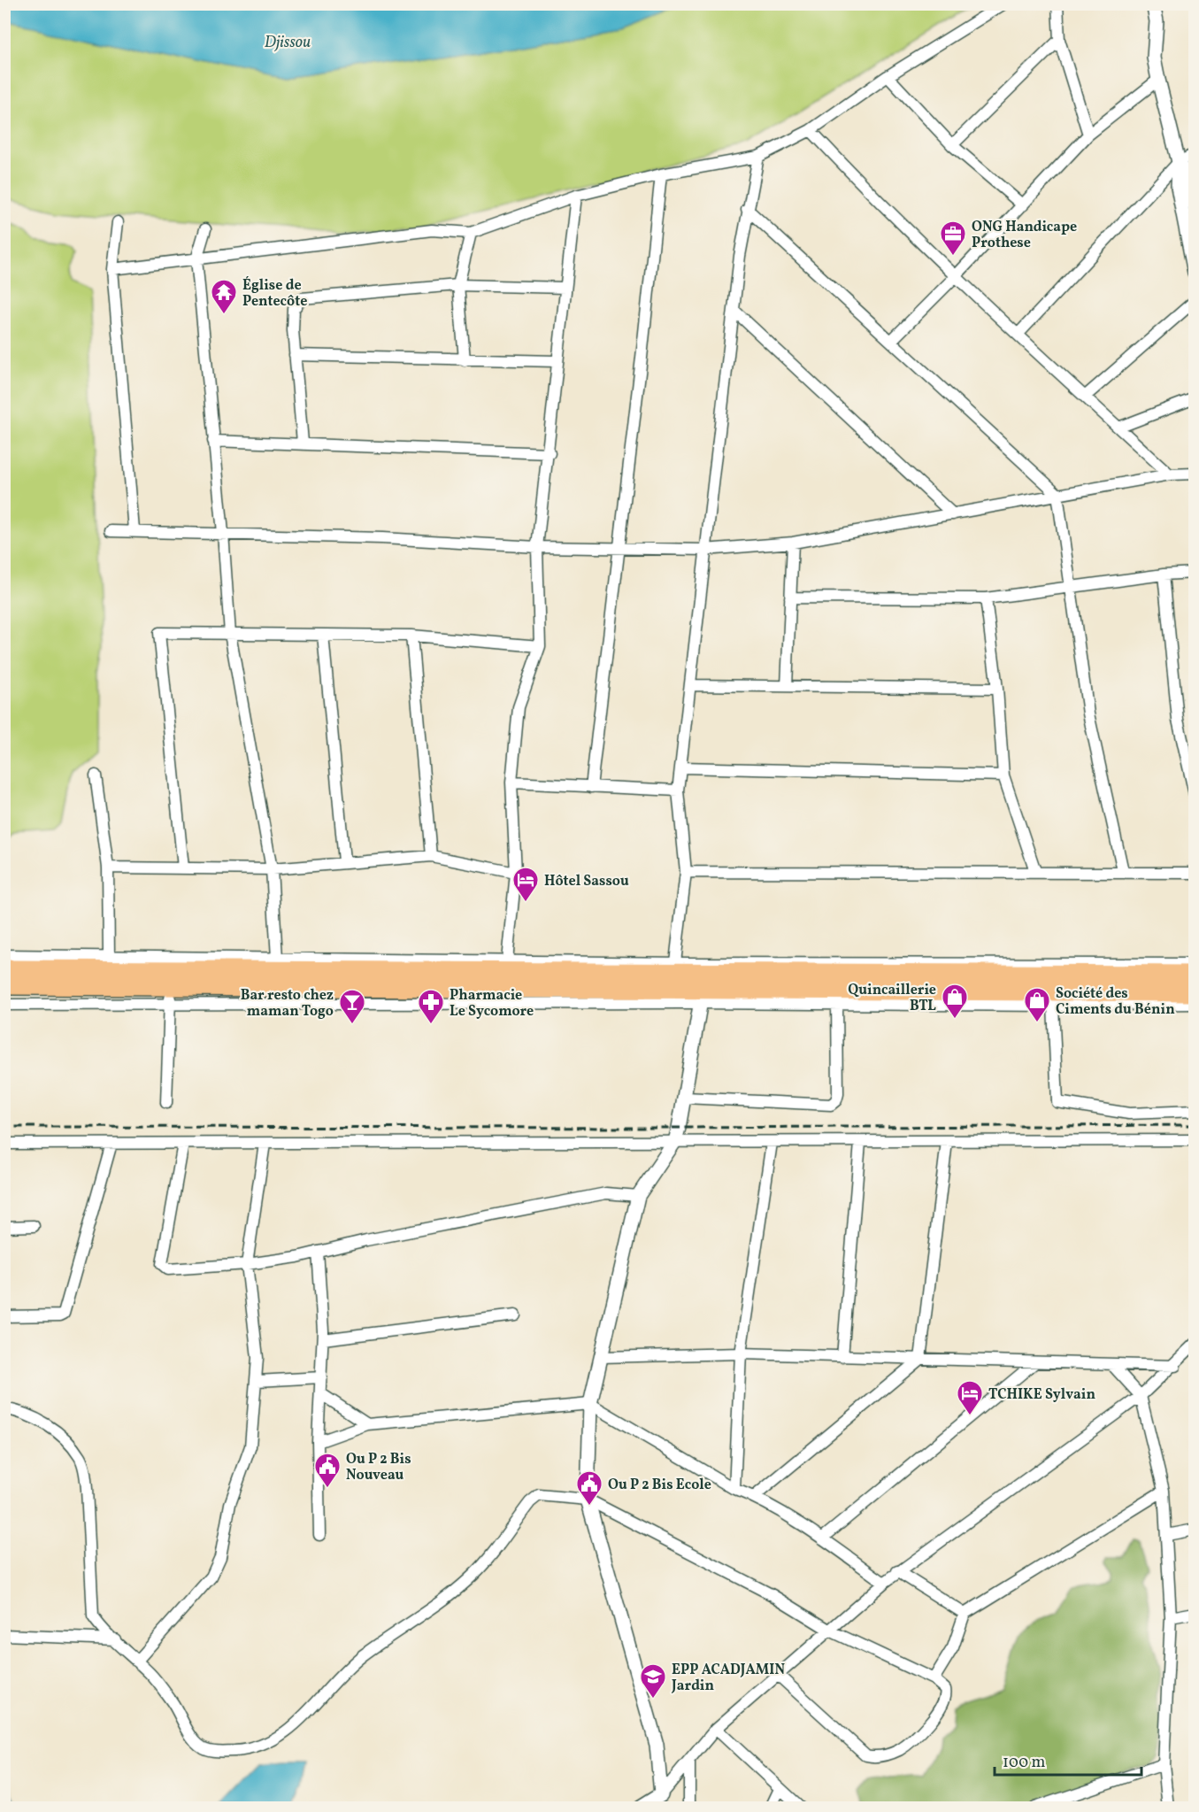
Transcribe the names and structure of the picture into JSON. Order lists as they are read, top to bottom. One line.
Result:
{"water":["Djissou"],"places":{"office":["ONG Handicape Prothese"],"temple":["Église de Pentecôte"],"hotel":["Hôtel Sassou","TCHIKE Sylvain"],"shop":["Quincaillerie BTL","Société des Ciments du Bénin"],"bar":["Bar resto chez maman Togo"],"pharmacy":["Pharmacie Le Sycomore"],"public building":["Ou P 2 Bis Nouveau","Ou P 2 Bis Ecole"],"school or university":["EPP ACADJAMIN Jardin"]},"scale_bar":"100 m"}
